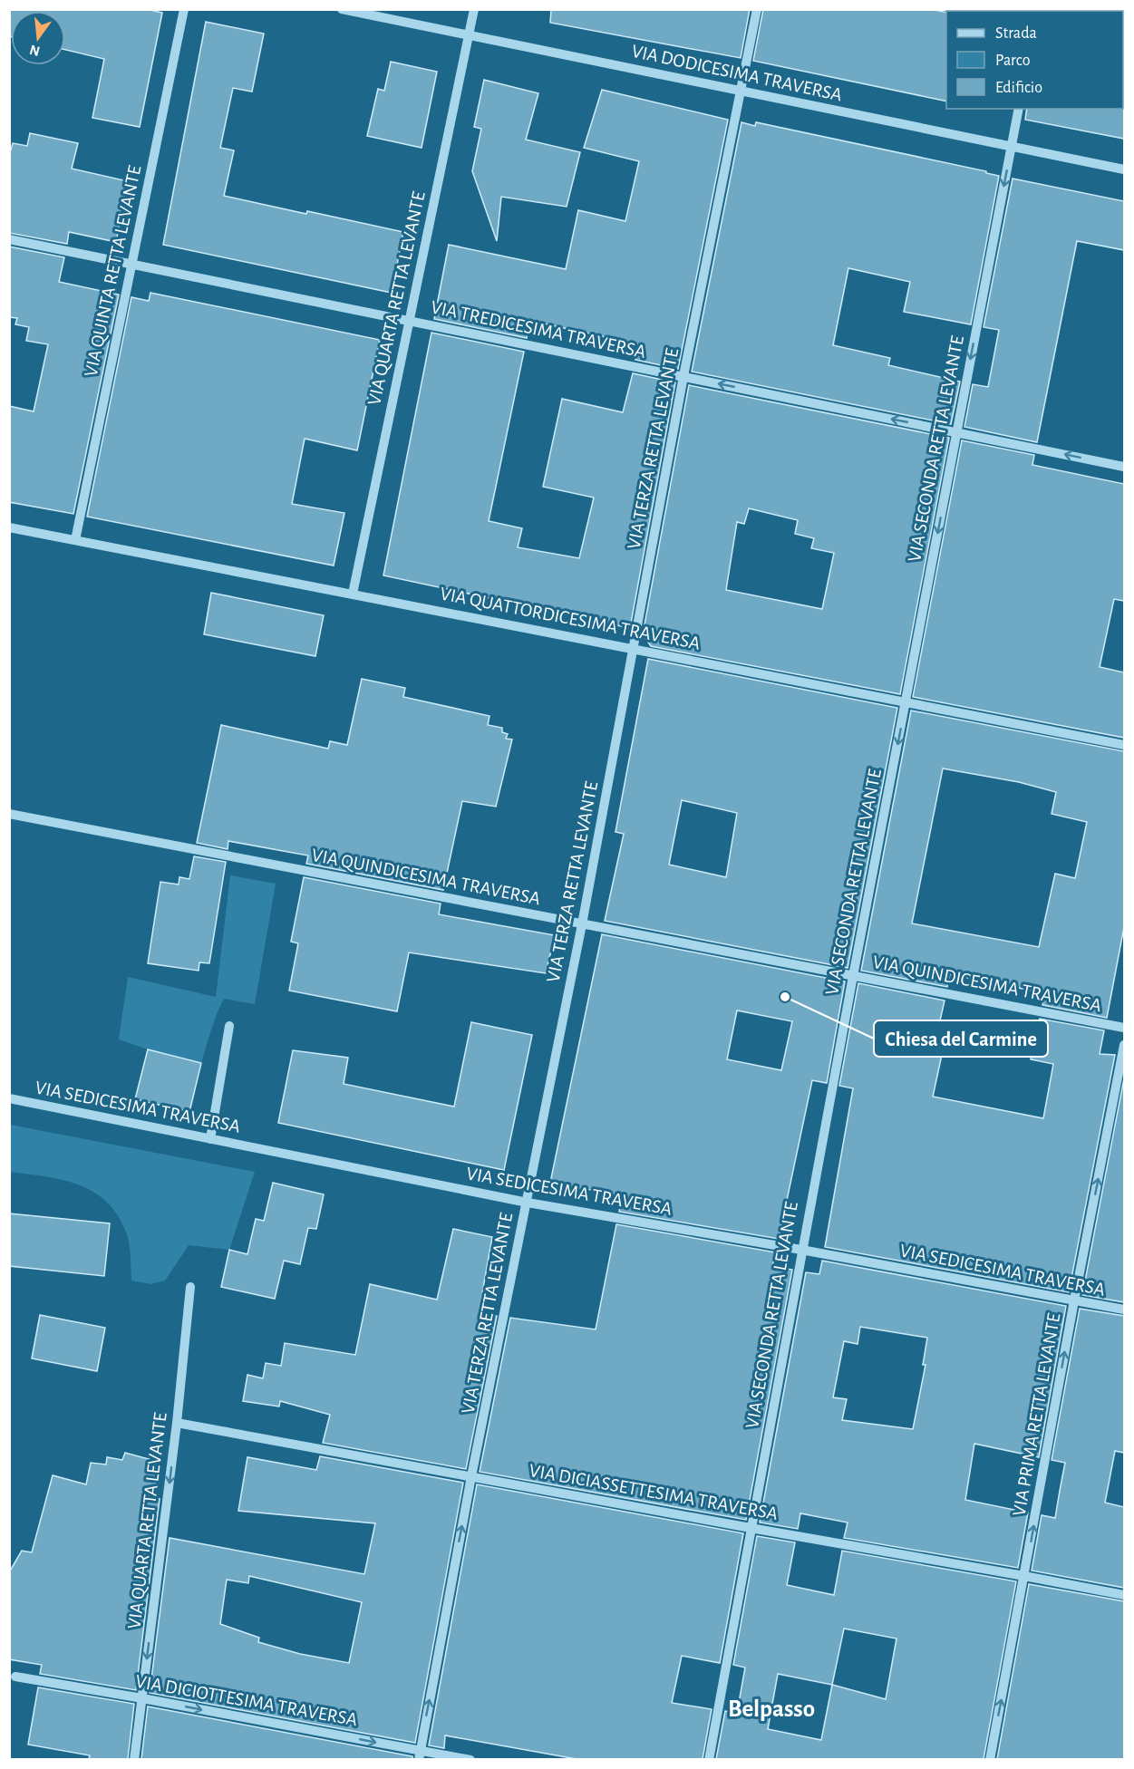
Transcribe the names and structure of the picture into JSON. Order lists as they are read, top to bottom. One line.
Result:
{"streets":{"street":["VIA DODICESIMA TRAVERSA","VIA QUINTA RETTA LEVANTE","VIA QUARTA RETTA LEVANTE","VIA TREDICESIMA TRAVERSA","VIA TERZA RETTA LEVANTE","VIA SECONDA RETTA LEVANTE","VIA QUATTORDICESIMA TRAVERSA","VIA QUINDICESIMA TRAVERSA","VIA SEDICESIMA TRAVERSA","VIA PRIMA RETTA LEVANTE","VIA DICIASSETTESIMA TRAVERSA","VIA DICIOTTESIMA TRAVERSA"]},"crossings":[["VIA DODICESIMA TRAVERSA","VIA QUARTA RETTA LEVANTE"],["VIA DODICESIMA TRAVERSA","VIA TERZA RETTA LEVANTE"],["VIA DODICESIMA TRAVERSA","VIA SECONDA RETTA LEVANTE"],["VIA QUINTA RETTA LEVANTE","VIA TREDICESIMA TRAVERSA"],["VIA QUINTA RETTA LEVANTE","VIA QUATTORDICESIMA TRAVERSA"],["VIA QUARTA RETTA LEVANTE","VIA TREDICESIMA TRAVERSA"],["VIA QUARTA RETTA LEVANTE","VIA QUATTORDICESIMA TRAVERSA"],["VIA QUARTA RETTA LEVANTE","VIA DICIASSETTESIMA TRAVERSA"],["VIA QUARTA RETTA LEVANTE","VIA DICIOTTESIMA TRAVERSA"],["VIA TREDICESIMA TRAVERSA","VIA TERZA RETTA LEVANTE"],["VIA TREDICESIMA TRAVERSA","VIA SECONDA RETTA LEVANTE"],["VIA TERZA RETTA LEVANTE","VIA QUATTORDICESIMA TRAVERSA"],["VIA TERZA RETTA LEVANTE","VIA QUINDICESIMA TRAVERSA"],["VIA TERZA RETTA LEVANTE","VIA SEDICESIMA TRAVERSA"],["VIA TERZA RETTA LEVANTE","VIA DICIASSETTESIMA TRAVERSA"],["VIA TERZA RETTA LEVANTE","VIA DICIOTTESIMA TRAVERSA"],["VIA SECONDA RETTA LEVANTE","VIA QUATTORDICESIMA TRAVERSA"],["VIA SECONDA RETTA LEVANTE","VIA QUINDICESIMA TRAVERSA"],["VIA SECONDA RETTA LEVANTE","VIA SEDICESIMA TRAVERSA"],["VIA SECONDA RETTA LEVANTE","VIA DICIASSETTESIMA TRAVERSA"],["VIA SEDICESIMA TRAVERSA","VIA PRIMA RETTA LEVANTE"],["VIA PRIMA RETTA LEVANTE","VIA DICIASSETTESIMA TRAVERSA"]],"one_way":["VIA TREDICESIMA TRAVERSA","VIA SECONDA RETTA LEVANTE","VIA PRIMA RETTA LEVANTE","VIA DICIOTTESIMA TRAVERSA"],"districts":["Belpasso"],"places":["Chiesa del Carmine"],"legend":["Strada","Parco","Edificio"],"north":"bottom"}
